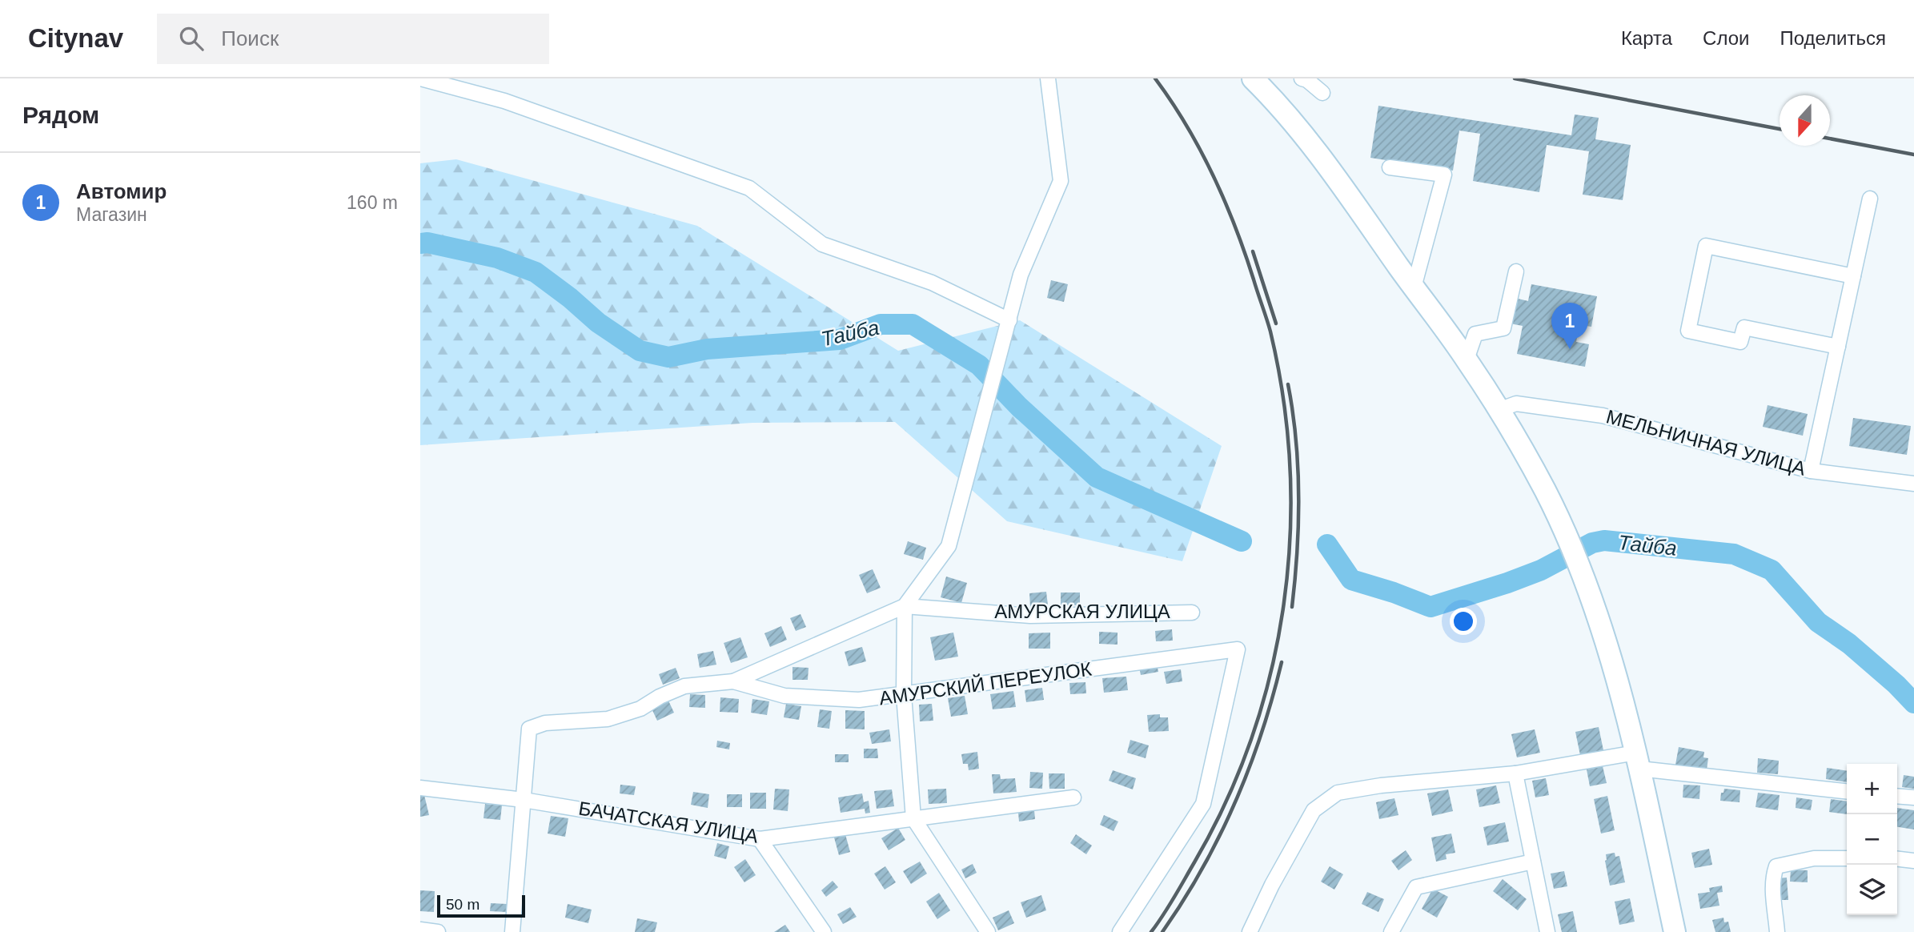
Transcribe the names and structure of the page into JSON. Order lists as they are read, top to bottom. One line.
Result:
{"streets":{"street":["МЕЛЬНИЧНАЯ УЛИЦА","АМУРСКАЯ УЛИЦА","АМУРСКИЙ ПЕРЕУЛОК","БАЧАТСКАЯ УЛИЦА"]},"water":["Тайба"],"scale_bar":"50 m","north":"bottom","page":{"header":"Citynav","search":"Поиск","nav":["Карта","Слои","Поделиться"],"heading":"Рядом","list":[{"mark":"1","name":"Автомир","note":"Магазин","value":"160 m"}],"pins":"1","map_buttons":["+","−"],"scale":"50 m"}}
